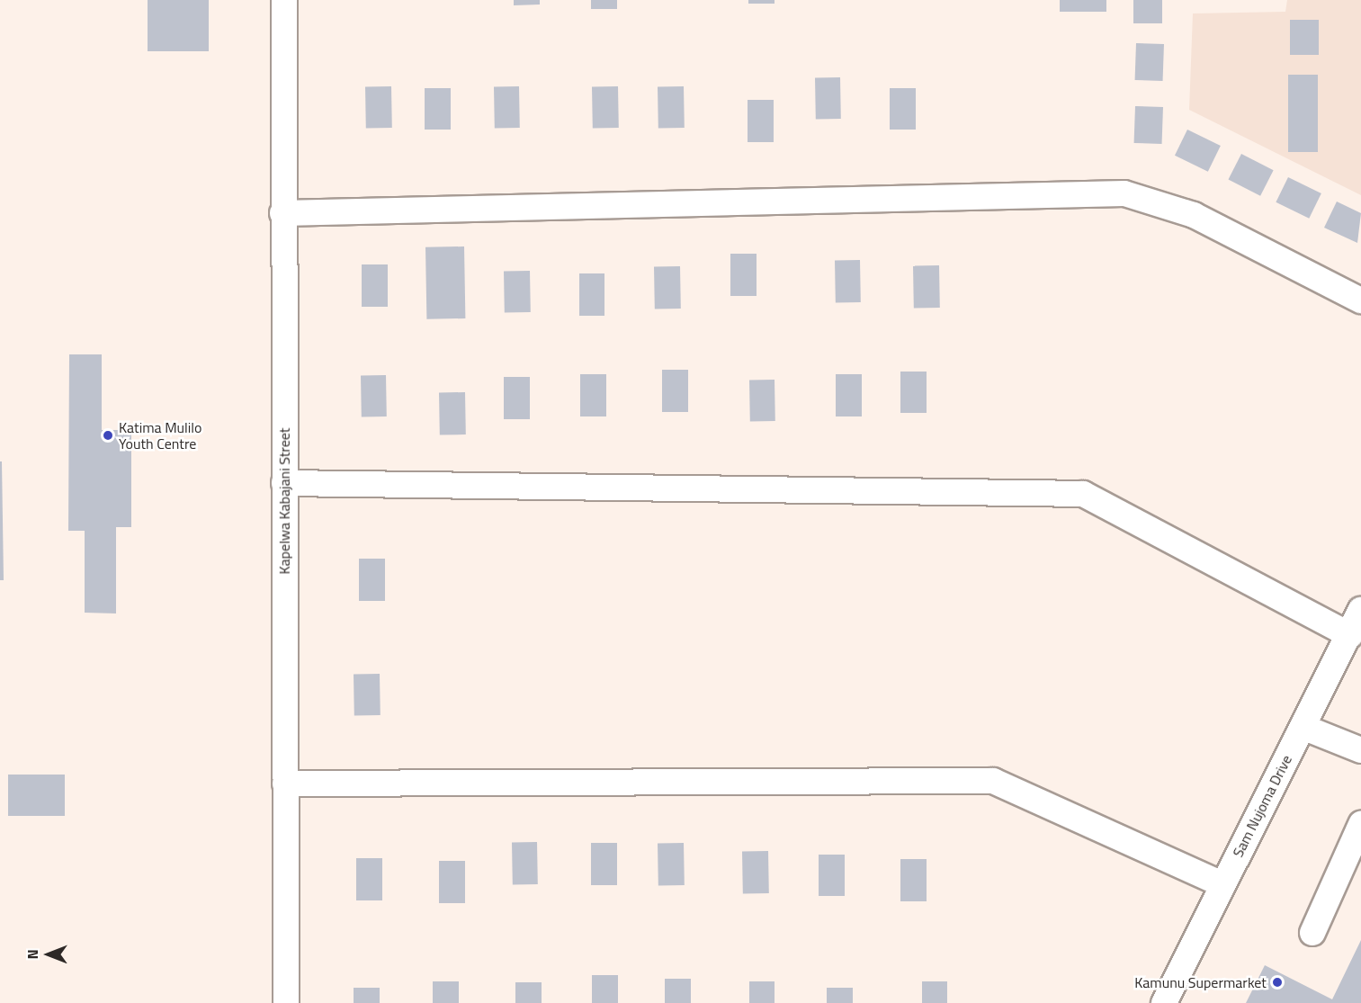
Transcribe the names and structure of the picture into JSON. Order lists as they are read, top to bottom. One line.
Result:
{"streets":{"street":["Kapelwa Kabajani Street","Sam Nujoma Drive"]},"places":["Katima Mulilo Youth Centre","Kamunu Supermarket"],"north":"left"}
